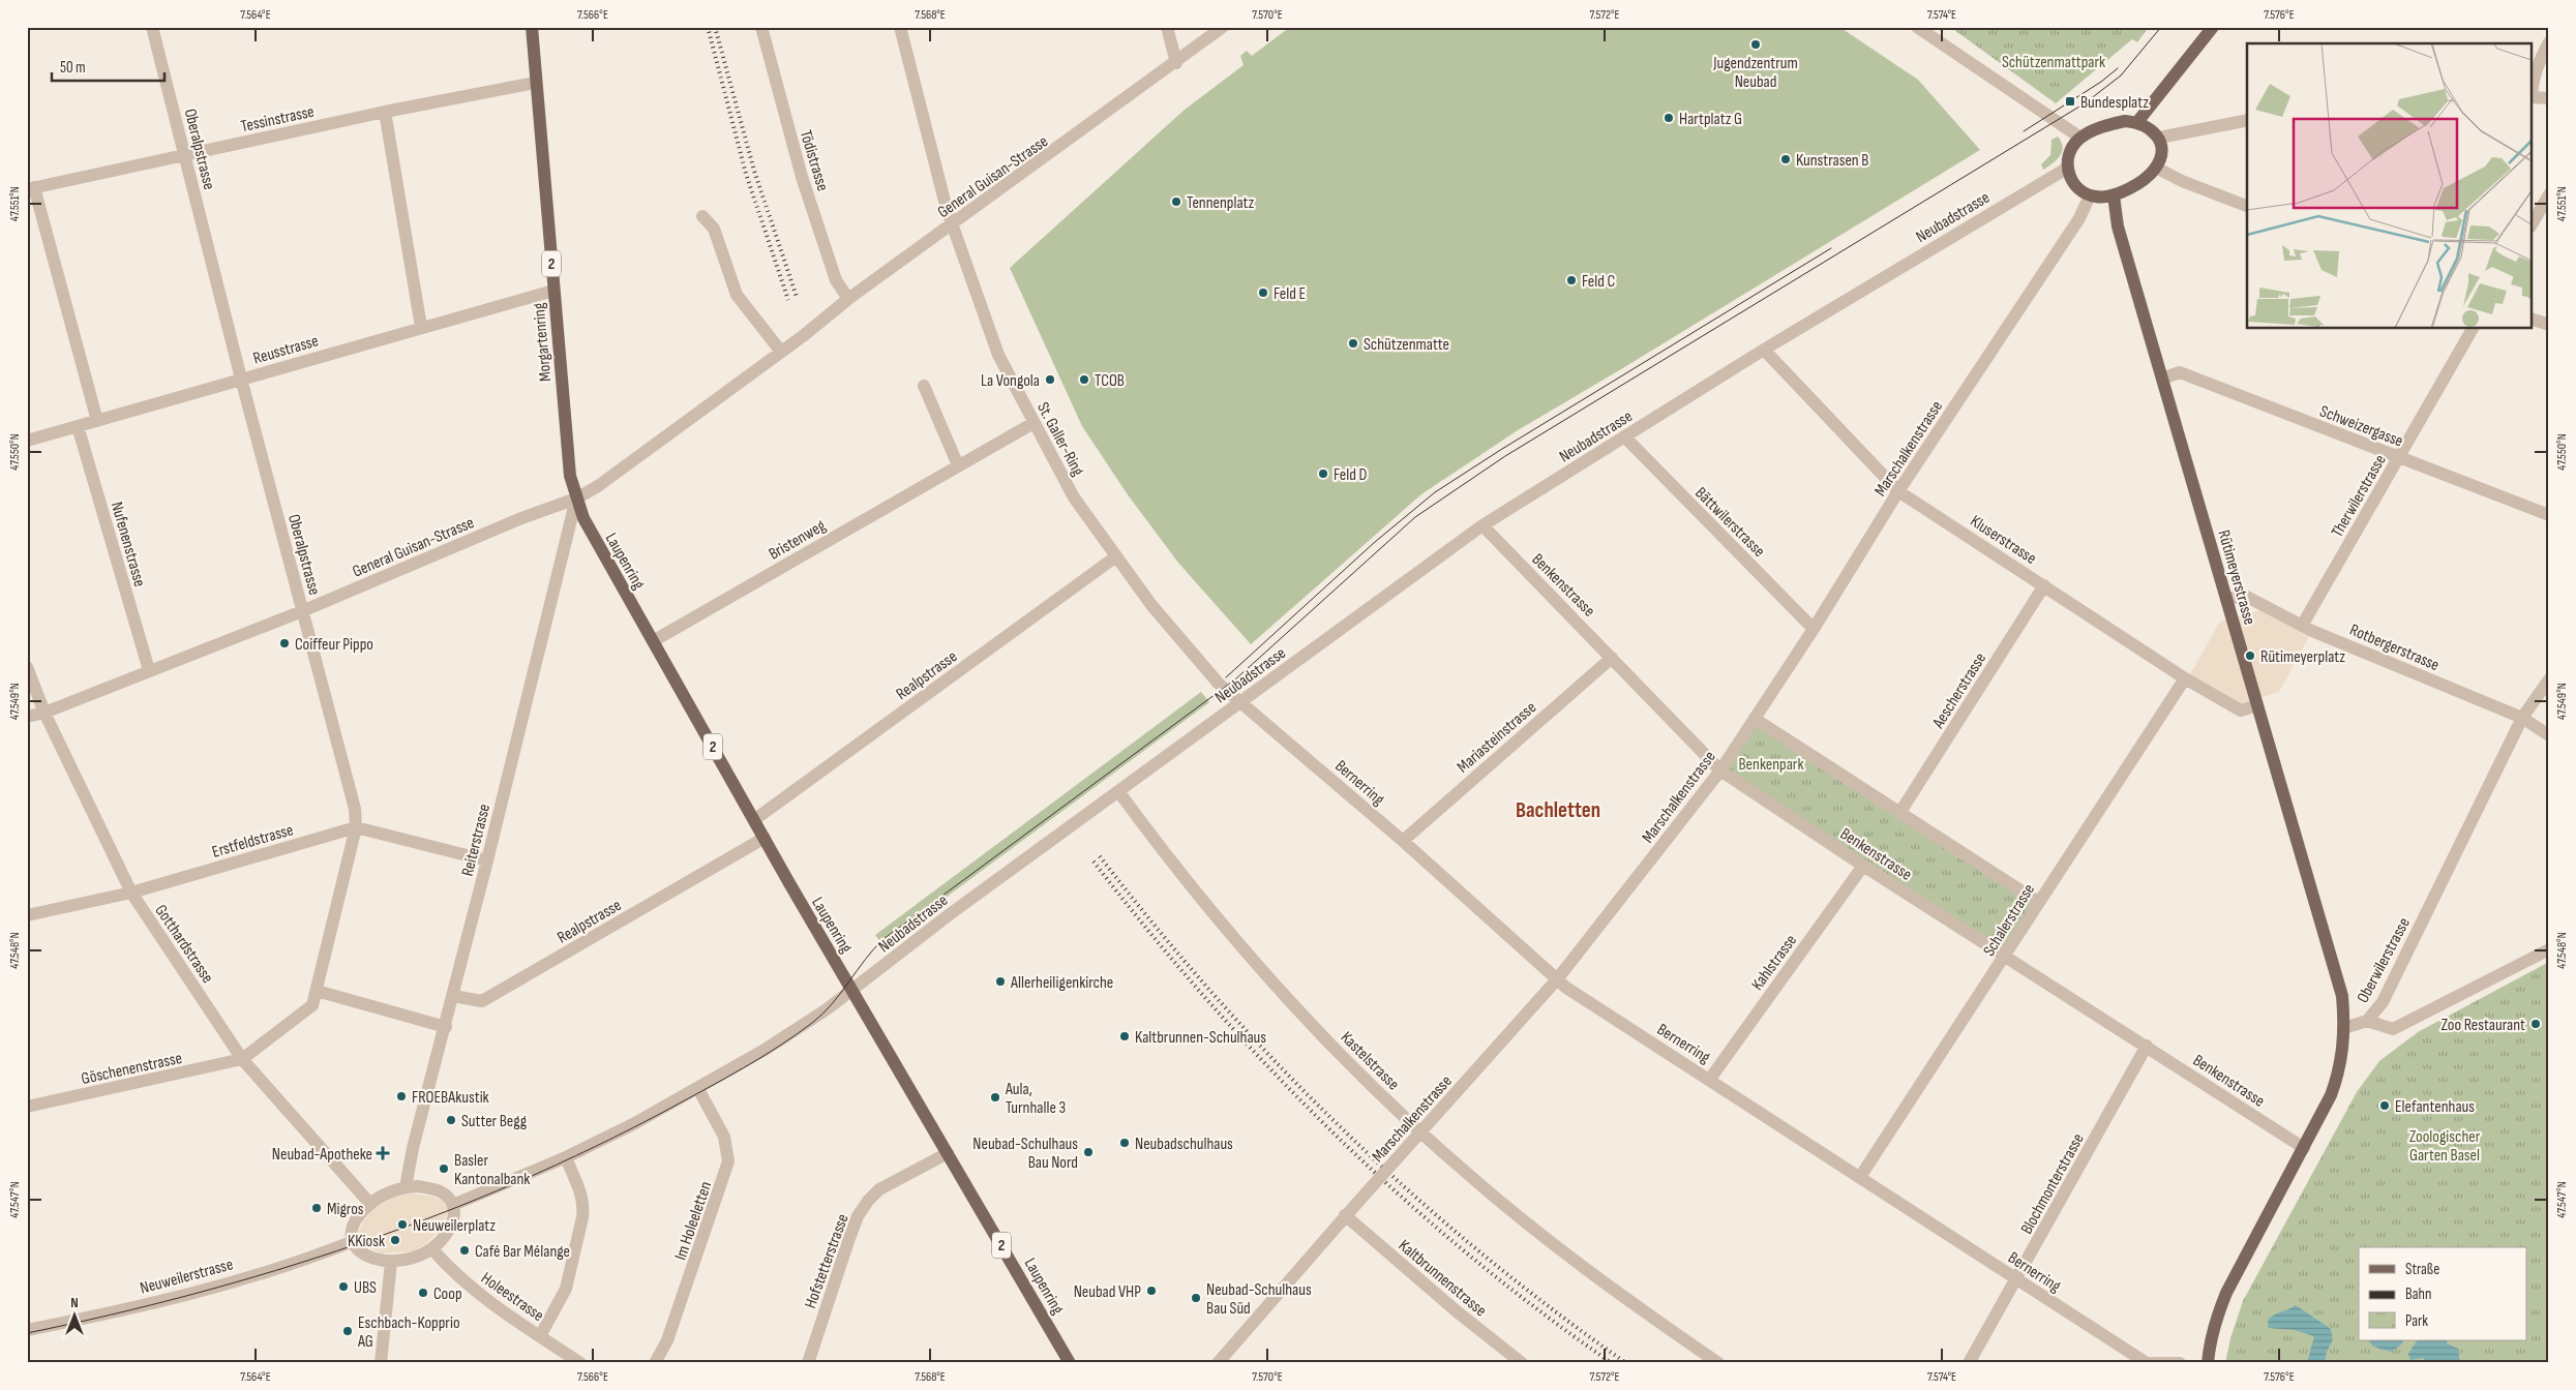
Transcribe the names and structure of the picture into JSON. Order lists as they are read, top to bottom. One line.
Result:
{"streets":{"main road":["2","Morgartenring","Laupenring","Rütimeyerstrasse"],"street":["Tessinstrasse","Oberalpstrasse","Tödistrasse","General Guisan-Strasse","Neubadstrasse","Reusstrasse","Schweizergasse","St. Galler-Ring","Marschalkenstrasse","Therwilerstrasse","Bättwilerstrasse","Bristenweg","Kluserstrasse","Nufenenstrasse","Benkenstrasse","Rotbergerstrasse","Realpstrasse","Aescherstrasse","Mariasteinstrasse","Bernerring","Erstfeldstrasse","Reiterstrasse","Schalerstrasse","Gotthardstrasse","Oberwilerstrasse","Kahlstrasse","Kastelstrasse","Göschenenstrasse","Blochmonterstrasse","Im Holeeletten","Hofstetterstrasse","Neuweilerstrasse","Kaltbrunnenstrasse","Holeestrasse"]},"crossings":[["Tessinstrasse","Oberalpstrasse"],["Tessinstrasse","Morgartenring"],["Oberalpstrasse","General Guisan-Strasse"],["Oberalpstrasse","Reusstrasse"],["Oberalpstrasse","Erstfeldstrasse"],["Oberalpstrasse","Gotthardstrasse"],["Oberalpstrasse","Göschenenstrasse"],["Tödistrasse","General Guisan-Strasse"],["General Guisan-Strasse","Morgartenring"],["General Guisan-Strasse","St. Galler-Ring"],["General Guisan-Strasse","Nufenenstrasse"],["General Guisan-Strasse","Laupenring"],["General Guisan-Strasse","Reiterstrasse"],["General Guisan-Strasse","Gotthardstrasse"],["Neubadstrasse","St. Galler-Ring"],["Neubadstrasse","Marschalkenstrasse"],["Neubadstrasse","Bättwilerstrasse"],["Neubadstrasse","Kluserstrasse"],["Neubadstrasse","Laupenring"],["Neubadstrasse","Rütimeyerstrasse"],["Neubadstrasse","Benkenstrasse"],["Neubadstrasse","Bernerring"],["Neubadstrasse","Reiterstrasse"],["Neubadstrasse","Gotthardstrasse"],["Neubadstrasse","Kastelstrasse"],["Neubadstrasse","Im Holeeletten"],["Neubadstrasse","Neuweilerstrasse"],["Neubadstrasse","Holeestrasse"],["Morgartenring","Reusstrasse"],["Morgartenring","Laupenring"],["Morgartenring","Reiterstrasse"],["Reusstrasse","Nufenenstrasse"],["Schweizergasse","Therwilerstrasse"],["Schweizergasse","Rütimeyerstrasse"],["St. Galler-Ring","Bristenweg"],["St. Galler-Ring","Realpstrasse"],["St. Galler-Ring","Bernerring"],["Marschalkenstrasse","Bättwilerstrasse"],["Marschalkenstrasse","Kluserstrasse"],["Marschalkenstrasse","Rütimeyerstrasse"],["Marschalkenstrasse","Benkenstrasse"],["Marschalkenstrasse","Bernerring"],["Marschalkenstrasse","Kastelstrasse"],["Marschalkenstrasse","Kaltbrunnenstrasse"],["Therwilerstrasse","Rotbergerstrasse"],["Bristenweg","Laupenring"],["Kluserstrasse","Rütimeyerstrasse"],["Kluserstrasse","Aescherstrasse"],["Kluserstrasse","Schalerstrasse"],["Laupenring","Realpstrasse"],["Laupenring","Reiterstrasse"],["Laupenring","Hofstetterstrasse"],["Rütimeyerstrasse","Rotbergerstrasse"],["Rütimeyerstrasse","Oberwilerstrasse"],["Benkenstrasse","Mariasteinstrasse"],["Benkenstrasse","Schalerstrasse"],["Benkenstrasse","Kahlstrasse"],["Benkenstrasse","Blochmonterstrasse"],["Rotbergerstrasse","Oberwilerstrasse"],["Realpstrasse","Reiterstrasse"],["Mariasteinstrasse","Bernerring"],["Bernerring","Schalerstrasse"],["Bernerring","Kahlstrasse"],["Bernerring","Blochmonterstrasse"],["Erstfeldstrasse","Gotthardstrasse"],["Reiterstrasse","Gotthardstrasse"],["Reiterstrasse","Neuweilerstrasse"],["Reiterstrasse","Holeestrasse"],["Gotthardstrasse","Göschenenstrasse"],["Gotthardstrasse","Neuweilerstrasse"],["Gotthardstrasse","Holeestrasse"],["Neuweilerstrasse","Holeestrasse"]],"districts":["Bachletten"],"parks":["Schützenmattpark","Benkenpark","Zoologischer Garten Basel"],"places":{"other":["Jugendzentrum Neubad","Hartplatz G","Kunstrasen B","Tennenplatz","Feld C","Feld E","Schützenmatte","La Vongola","TCOB","Feld D","Coiffeur Pippo","Rütimeyerplatz","Allerheiligenkirche","Zoo Restaurant","Kaltbrunnen-Schulhaus","FROEBAkustik","Aula, Turnhalle 3","Elefantenhaus","Sutter Begg","Neubadschulhaus","Neubad-Schulhaus Bau Nord","Basler Kantonalbank","Migros","Neuweilerplatz","KKiosk","Café Bar Mélange","UBS","Neubad VHP","Coop","Neubad-Schulhaus Bau Süd","Eschbach-Kopprio AG"],"transit":["Bundesplatz"],"health":["Neubad-Apotheke"]},"legend":["Straße","Bahn","Park"],"scale_bar":"50 m","north":"top","coordinates":["7.564°E","7.566°E","7.568°E","7.570°E","7.572°E","7.574°E","7.576°E","47.551°N","47.550°N","47.549°N","47.548°N","47.547°N"]}
